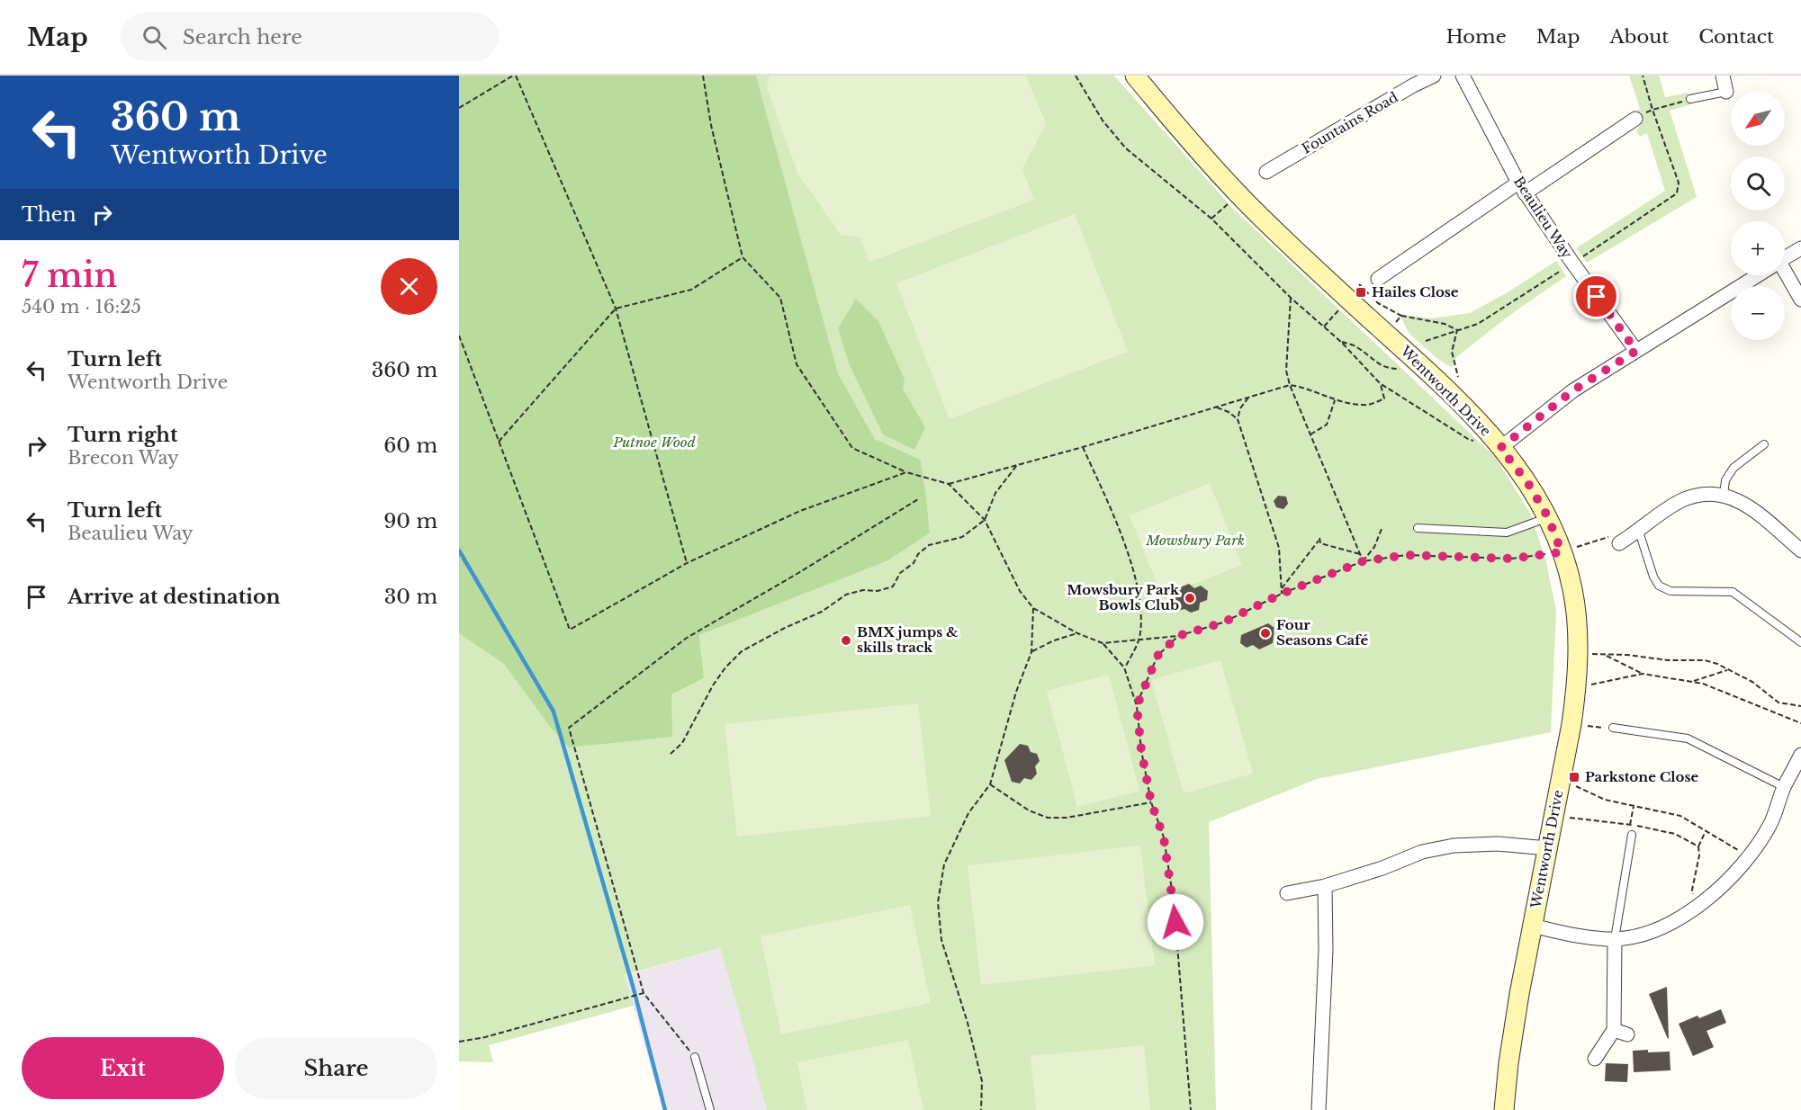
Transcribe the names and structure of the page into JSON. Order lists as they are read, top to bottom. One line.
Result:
{"streets":{"street":["Fountains Road","Beaulieu Way","Wentworth Drive"]},"parks":["Putnoe Wood","Mowsbury Park"],"places":{"transit":["Hailes Close","Parkstone Close"],"other":["Mowsbury Park Bowls Club","Four Seasons Café","BMX jumps & skills track"]},"north":"bottom left","page":{"header":"Map","search":"Search here","nav":["Home","Map","About","Contact"],"turn":["360 m","Wentworth Drive"],"map_buttons":["+","−"],"then":"Then","heading":["7 min","540 m · 16:25"],"list":[{"name":"Turn left","note":"Wentworth Drive","value":"360 m"},{"name":"Turn right","note":"Brecon Way","value":"60 m"},{"name":"Turn left","note":"Beaulieu Way","value":"90 m"},{"name":"Arrive at destination","value":"30 m"}],"buttons":["Exit","Share"]}}
